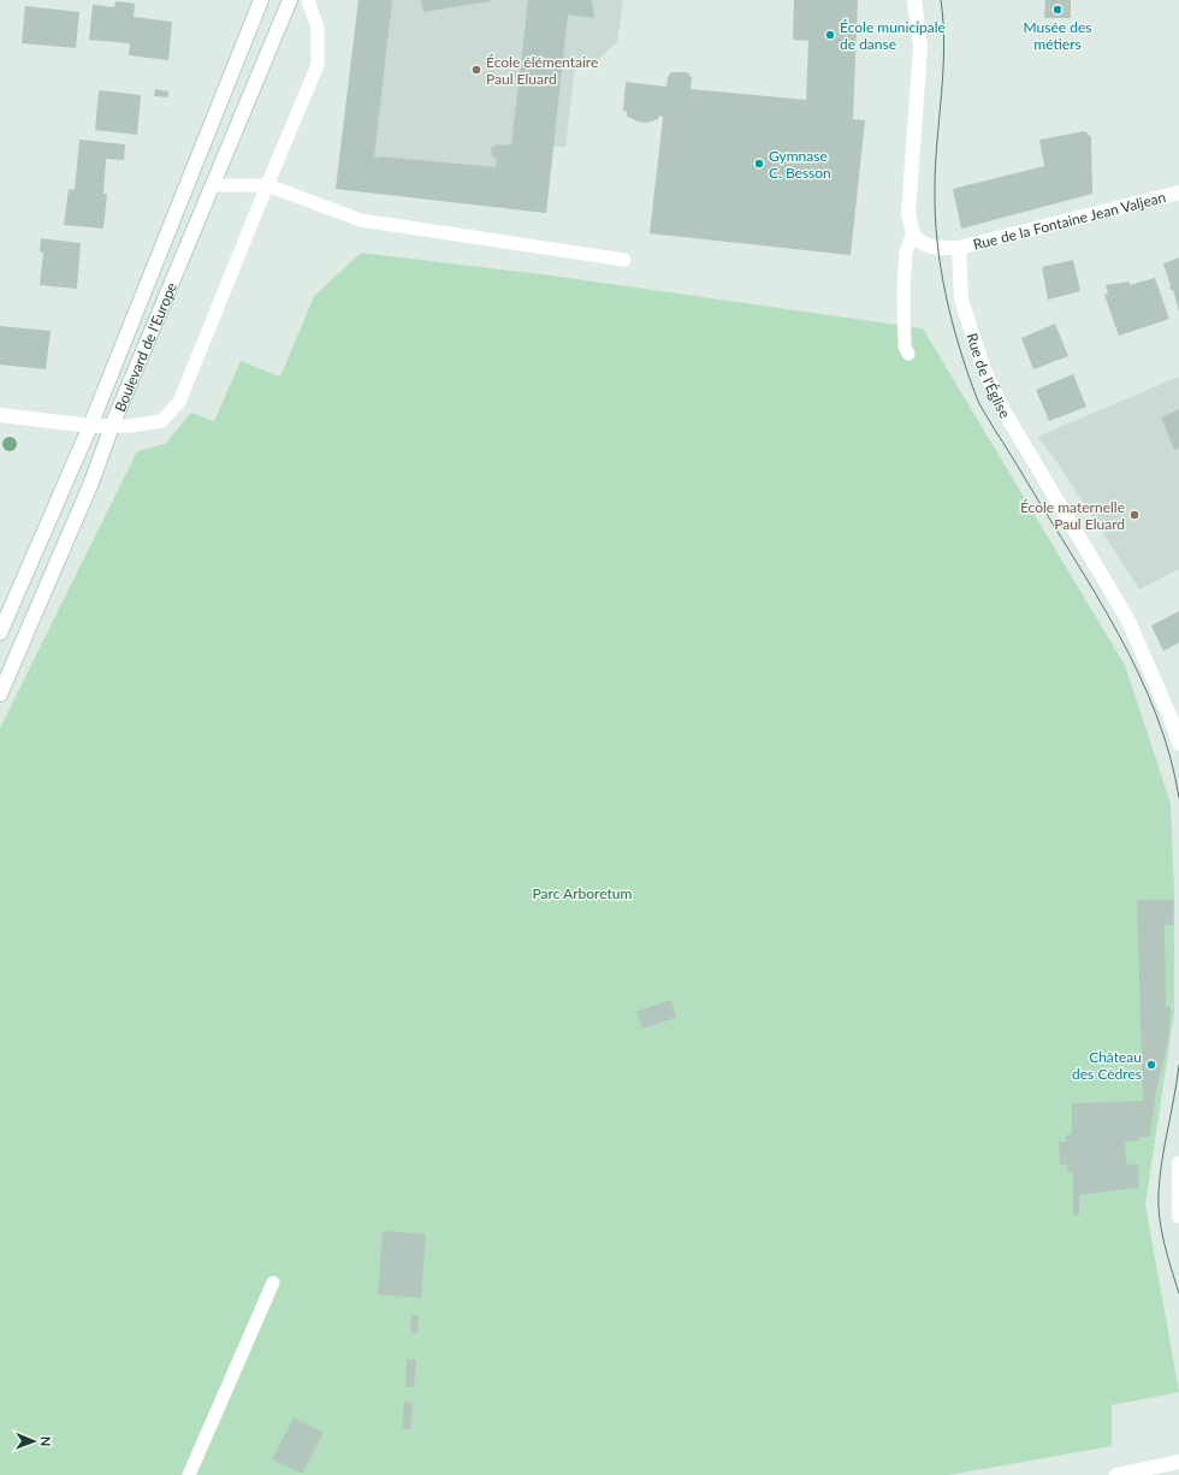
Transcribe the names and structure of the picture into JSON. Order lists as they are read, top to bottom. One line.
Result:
{"streets":{"main road":["Rue de la Fontaine Jean Valjean","Boulevard de l'Europe","Rue de l'Église"]},"crossings":[["Rue de la Fontaine Jean Valjean","Rue de l'Église"]],"parks":["Parc Arboretum"],"places":["Musée des métiers","École municipale de danse","École élémentaire Paul Eluard","Gymnase C. Besson","École maternelle Paul Eluard","Château des Cèdres"],"north":"right"}
